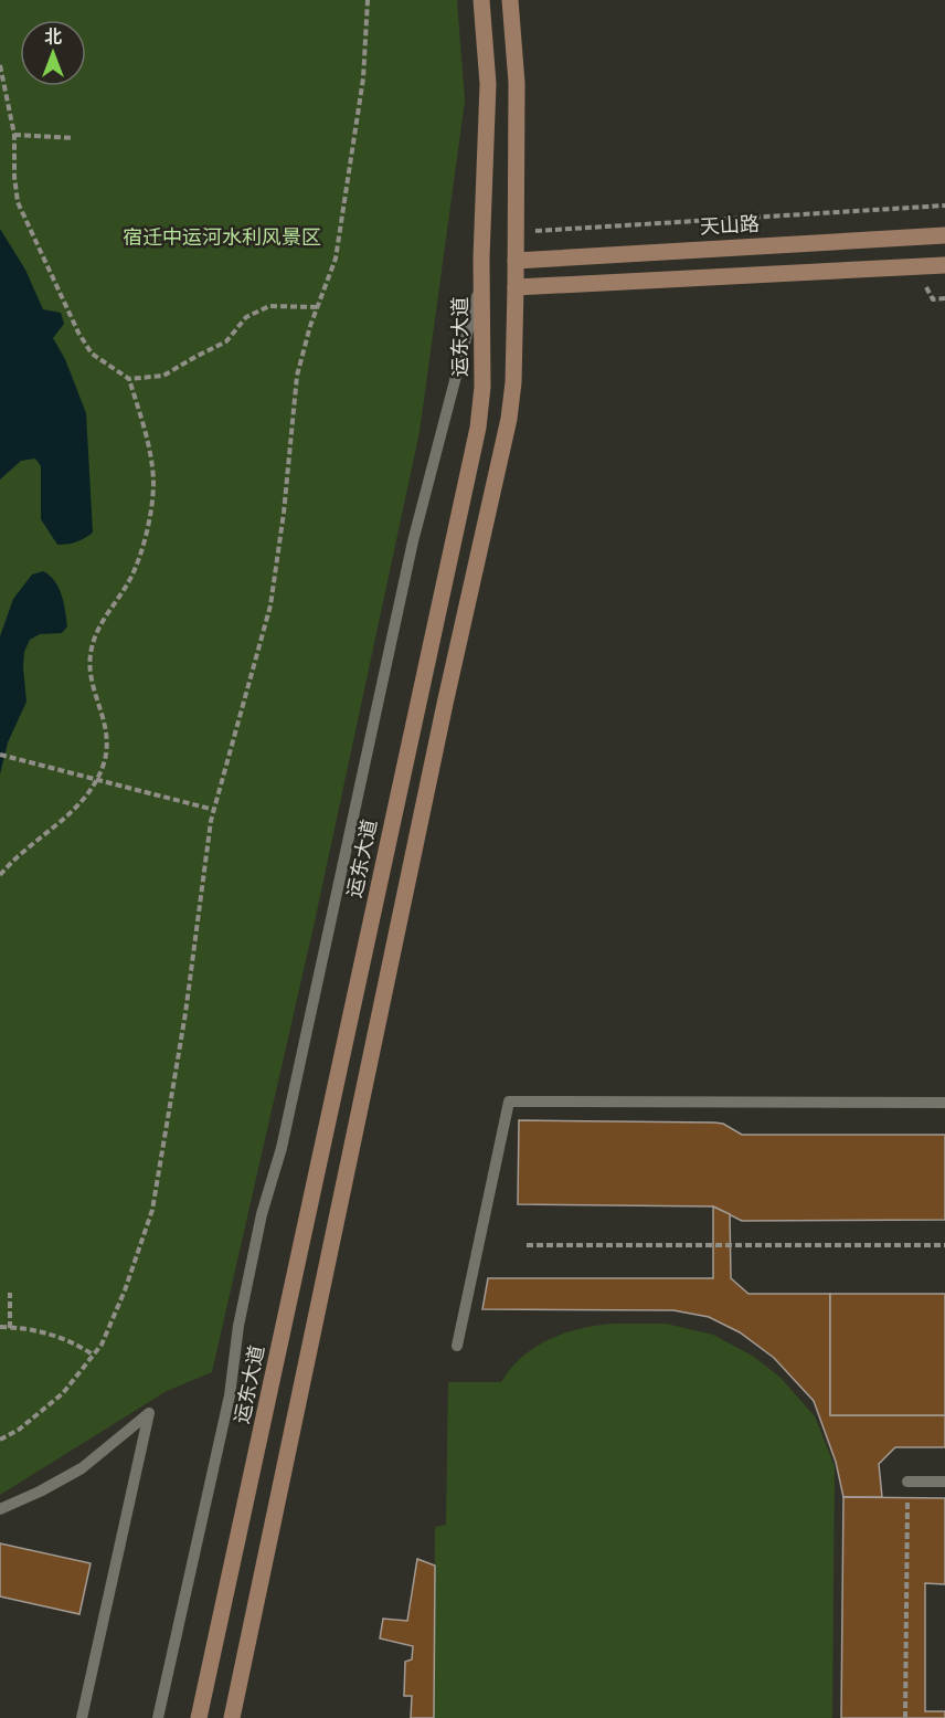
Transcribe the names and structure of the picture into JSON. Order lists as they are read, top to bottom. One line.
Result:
{"streets":{"main road":["天山路","运东大道"]},"parks":["宿迁中运河水利风景区"],"north":"top"}
